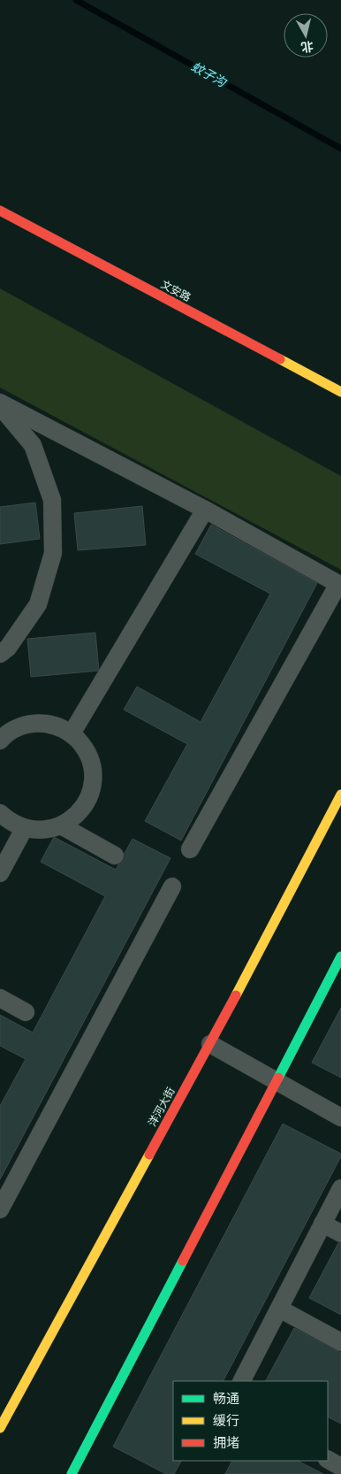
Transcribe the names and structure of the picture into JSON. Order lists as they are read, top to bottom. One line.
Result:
{"streets":{"street":["文安路","洋河大街"]},"water":["蚊子沟"],"legend":["畅通","缓行","拥堵"],"north":"bottom"}
